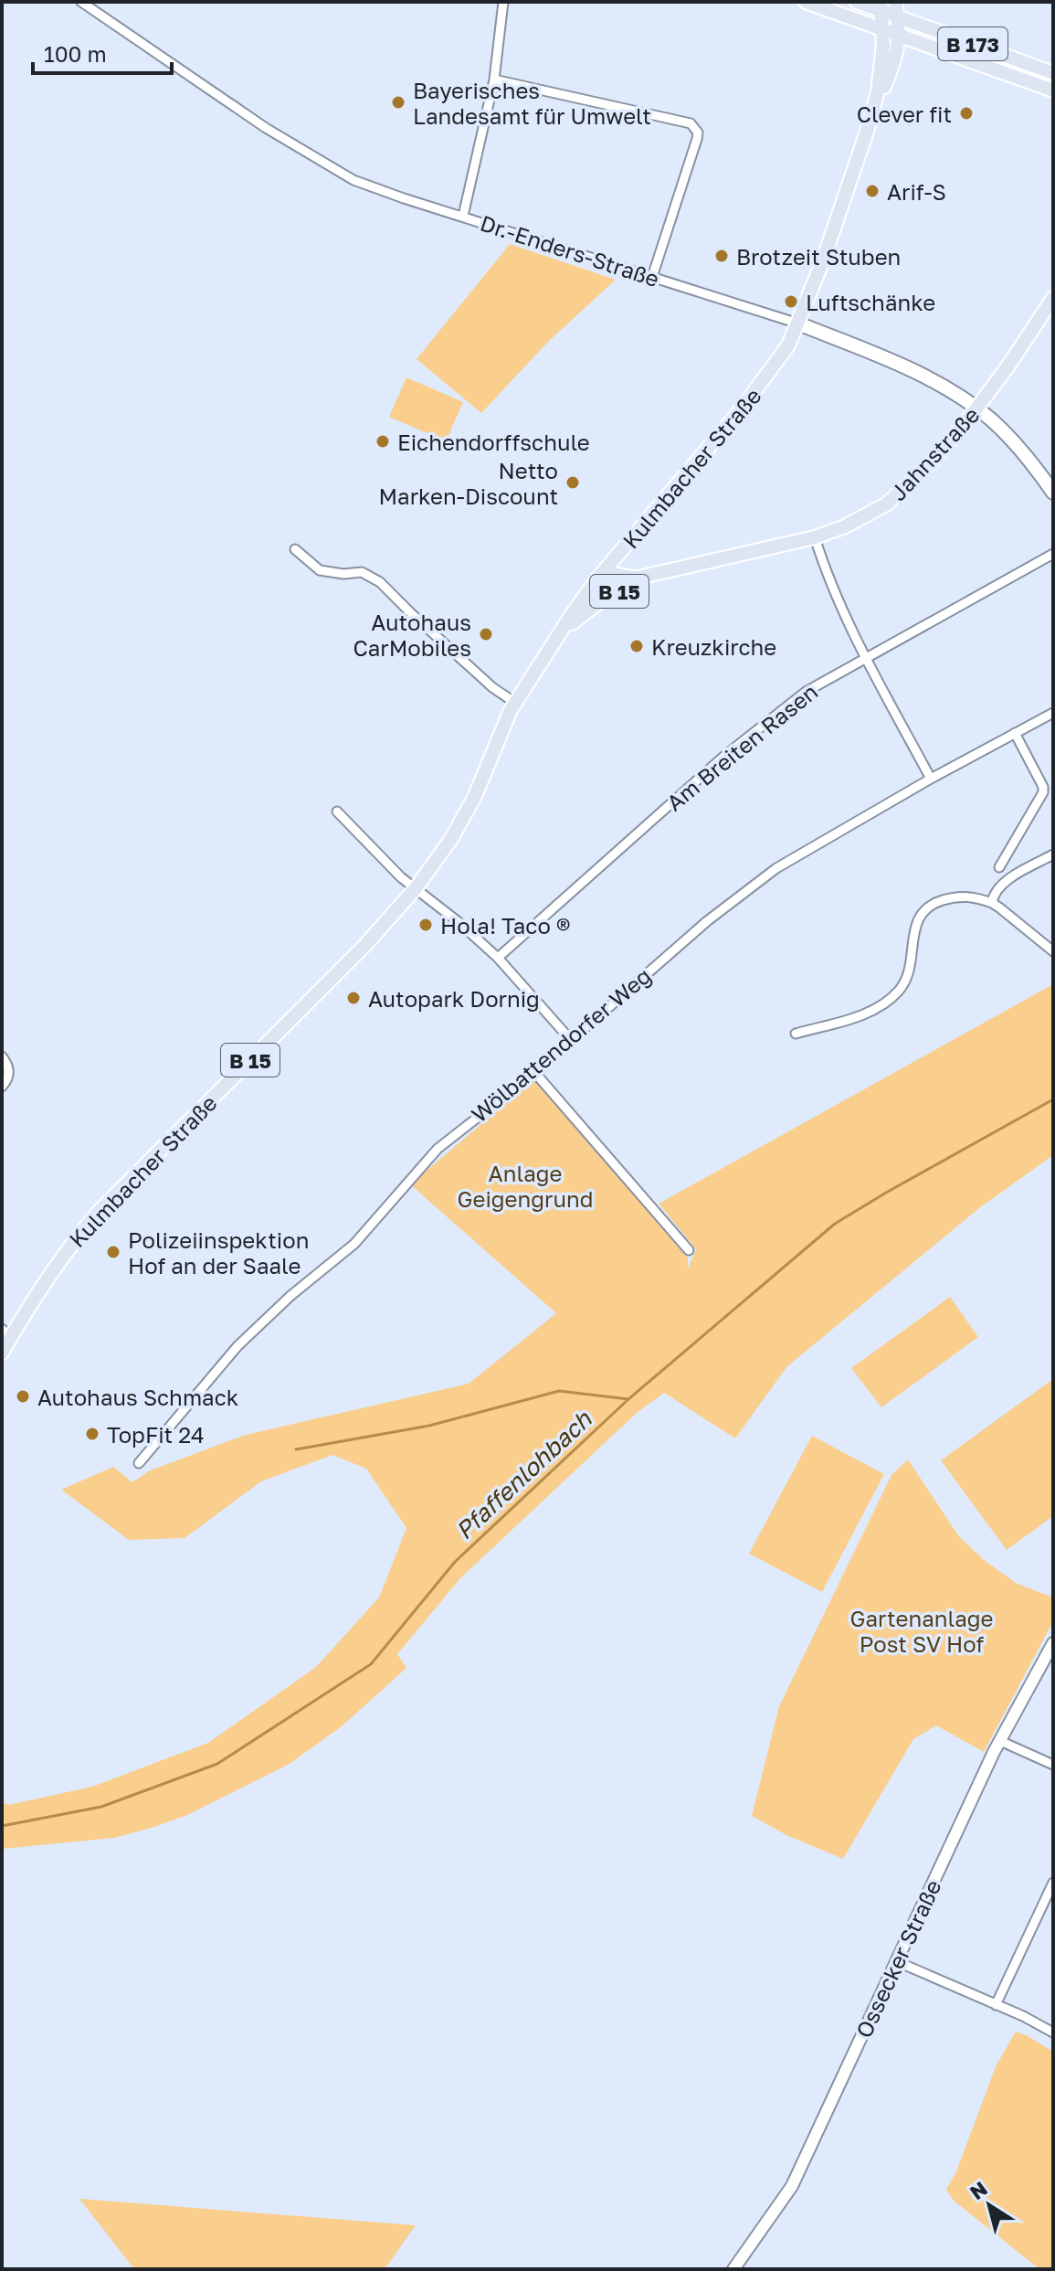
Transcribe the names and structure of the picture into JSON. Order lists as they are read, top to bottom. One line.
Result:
{"streets":{"main road":["B 173","Dr.-Enders-Straße","Jahnstraße","Kulmbacher Straße","B 15"],"street":["Am Breiten Rasen","Wölbattendorfer Weg","Ossecker Straße"]},"crossings":[["B 173","Kulmbacher Straße"],["Dr.-Enders-Straße","Jahnstraße"],["Dr.-Enders-Straße","Kulmbacher Straße"],["Jahnstraße","Kulmbacher Straße"],["Jahnstraße","B 15"],["Kulmbacher Straße","B 15"]],"water":["Pfaffenlohbach"],"parks":["Anlage Geigengrund","Gartenanlage Post SV Hof"],"places":["Bayerisches Landesamt für Umwelt","Clever fit","Arif-S","Brotzeit Stuben","Luftschänke","Eichendorffschule","Netto Marken-Discount","Autohaus CarMobiles","Kreuzkirche","Hola! Taco ®","Autopark Dornig","Polizeiinspektion Hof an der Saale","Autohaus Schmack","TopFit 24"],"scale_bar":"100 m","north":"top left"}
